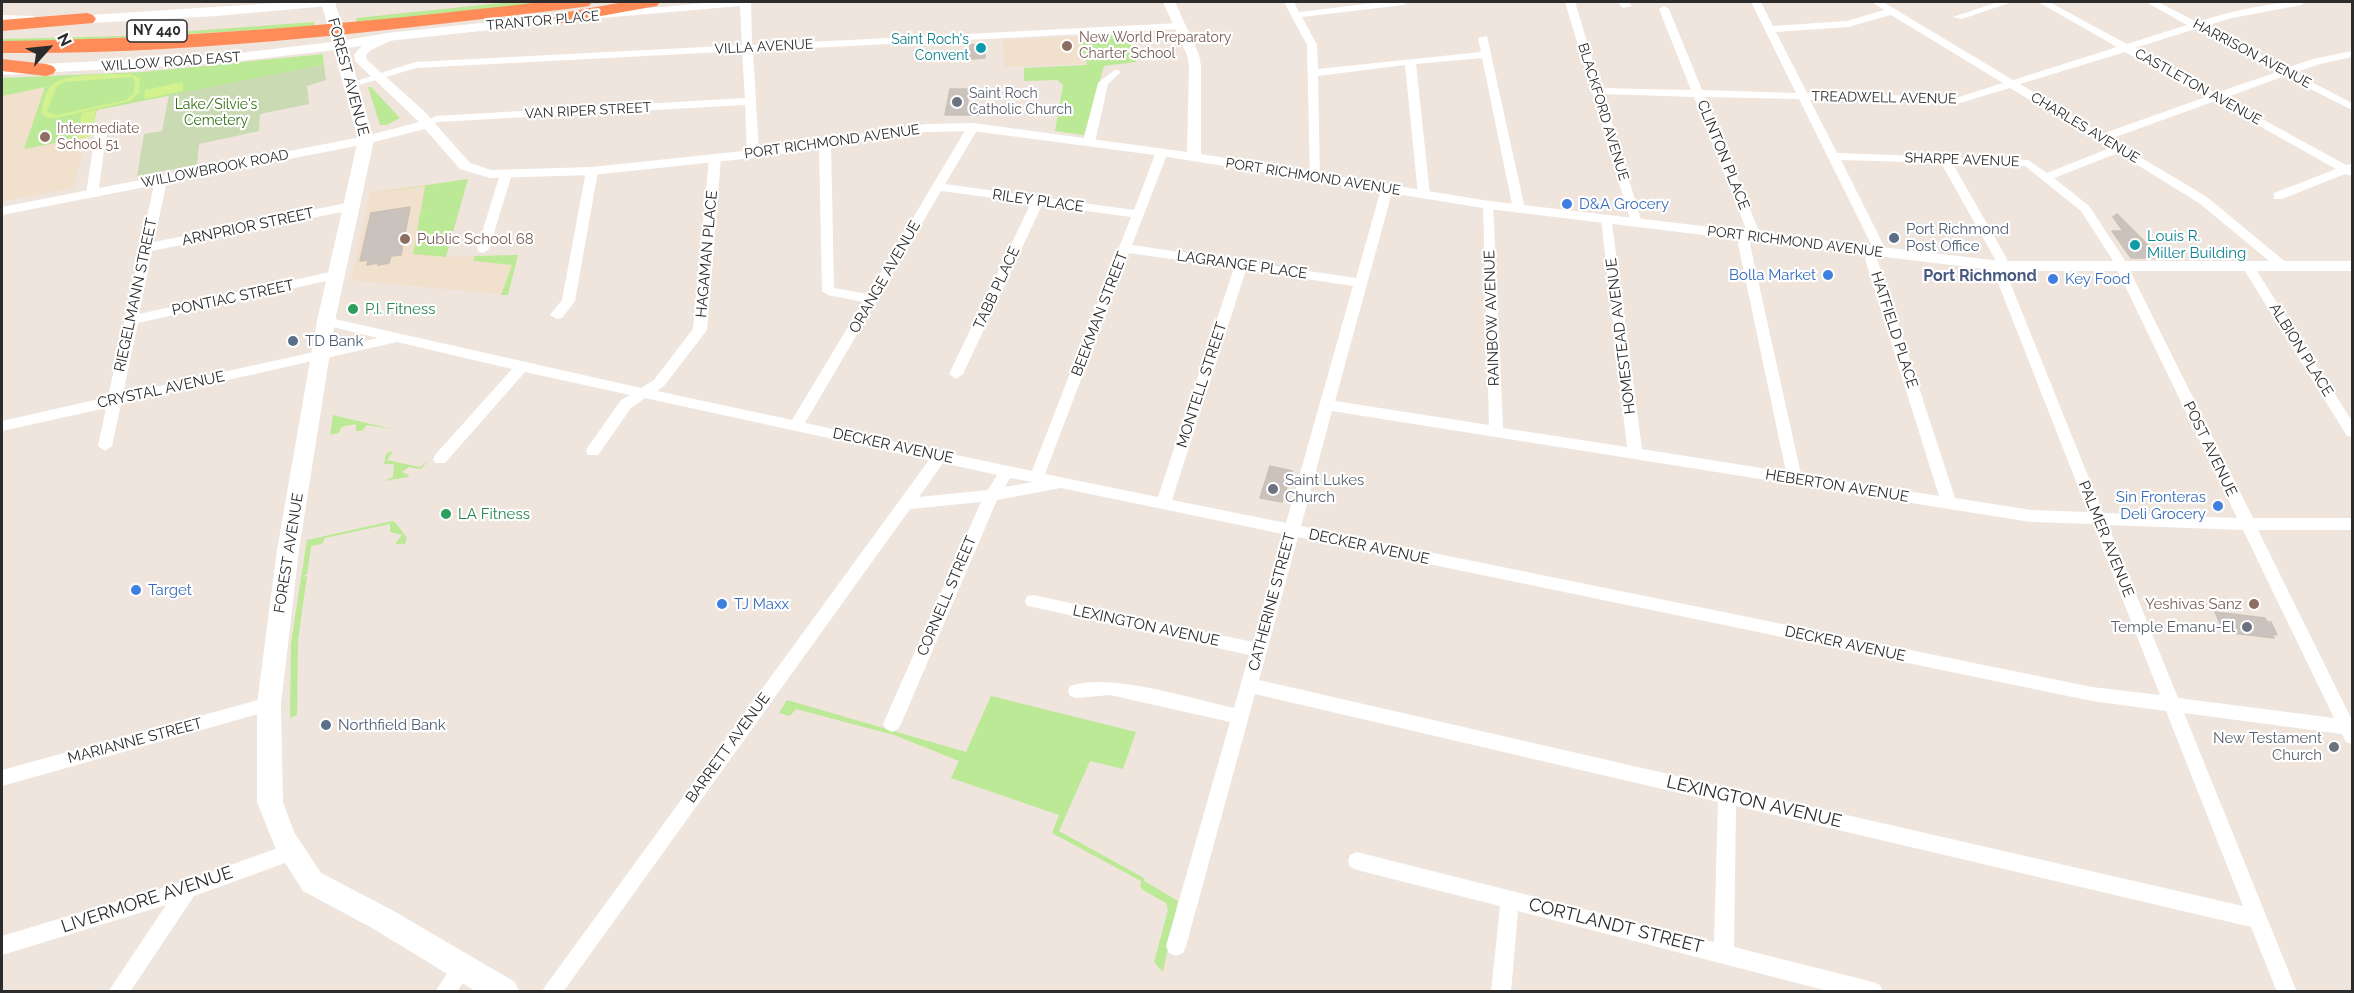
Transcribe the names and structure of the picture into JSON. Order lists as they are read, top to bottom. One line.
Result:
{"streets":{"highway":["NY 440"],"main road":["TRANTOR PLACE","WILLOW ROAD EAST","FOREST AVENUE"],"street":["VILLA AVENUE","HARRISON AVENUE","CASTLETON AVENUE","TREADWELL AVENUE","VAN RIPER STREET","BLACKFORD AVENUE","CHARLES AVENUE","PORT RICHMOND AVENUE","CLINTON PLACE","SHARPE AVENUE","WILLOWBROOK ROAD","RILEY PLACE","ARNPRIOR STREET","HAGAMAN PLACE","LAGRANGE PLACE","ORANGE AVENUE","TABB PLACE","RIEGELMANN STREET","PONTIAC STREET","BEEKMAN STREET","RAINBOW AVENUE","HATFIELD PLACE","HOMESTEAD AVENUE","ALBION PLACE","MONTELL STREET","CRYSTAL AVENUE","DECKER AVENUE","POST AVENUE","HEBERTON AVENUE","PALMER AVENUE","CORNELL STREET","CATHERINE STREET","LEXINGTON AVENUE","MARIANNE STREET","BARRETT AVENUE","LIVERMORE AVENUE","CORTLANDT STREET"]},"crossings":[["TRANTOR PLACE","WILLOW ROAD EAST"],["TRANTOR PLACE","FOREST AVENUE"],["TRANTOR PLACE","PORT RICHMOND AVENUE"],["VILLA AVENUE","FOREST AVENUE"],["VILLA AVENUE","PORT RICHMOND AVENUE"],["HARRISON AVENUE","TREADWELL AVENUE"],["WILLOW ROAD EAST","FOREST AVENUE"],["FOREST AVENUE","WILLOWBROOK ROAD"],["FOREST AVENUE","ARNPRIOR STREET"],["FOREST AVENUE","PONTIAC STREET"],["FOREST AVENUE","CRYSTAL AVENUE"],["FOREST AVENUE","DECKER AVENUE"],["FOREST AVENUE","MARIANNE STREET"],["FOREST AVENUE","LIVERMORE AVENUE"],["CASTLETON AVENUE","TREADWELL AVENUE"],["TREADWELL AVENUE","BLACKFORD AVENUE"],["TREADWELL AVENUE","CHARLES AVENUE"],["TREADWELL AVENUE","CLINTON PLACE"],["TREADWELL AVENUE","HATFIELD PLACE"],["VAN RIPER STREET","PORT RICHMOND AVENUE"],["VAN RIPER STREET","WILLOWBROOK ROAD"],["BLACKFORD AVENUE","PORT RICHMOND AVENUE"],["CHARLES AVENUE","PORT RICHMOND AVENUE"],["PORT RICHMOND AVENUE","CLINTON PLACE"],["PORT RICHMOND AVENUE","WILLOWBROOK ROAD"],["PORT RICHMOND AVENUE","HAGAMAN PLACE"],["PORT RICHMOND AVENUE","ORANGE AVENUE"],["PORT RICHMOND AVENUE","BEEKMAN STREET"],["PORT RICHMOND AVENUE","RAINBOW AVENUE"],["PORT RICHMOND AVENUE","HATFIELD PLACE"],["PORT RICHMOND AVENUE","HOMESTEAD AVENUE"],["PORT RICHMOND AVENUE","ALBION PLACE"],["PORT RICHMOND AVENUE","POST AVENUE"],["PORT RICHMOND AVENUE","PALMER AVENUE"],["PORT RICHMOND AVENUE","CATHERINE STREET"],["CLINTON PLACE","HEBERTON AVENUE"],["SHARPE AVENUE","HATFIELD PLACE"],["SHARPE AVENUE","POST AVENUE"],["SHARPE AVENUE","PALMER AVENUE"],["WILLOWBROOK ROAD","RIEGELMANN STREET"],["RILEY PLACE","ORANGE AVENUE"],["RILEY PLACE","TABB PLACE"],["RILEY PLACE","BEEKMAN STREET"],["ARNPRIOR STREET","RIEGELMANN STREET"],["HAGAMAN PLACE","DECKER AVENUE"],["LAGRANGE PLACE","BEEKMAN STREET"],["LAGRANGE PLACE","MONTELL STREET"],["LAGRANGE PLACE","CATHERINE STREET"],["ORANGE AVENUE","DECKER AVENUE"],["RIEGELMANN STREET","PONTIAC STREET"],["RIEGELMANN STREET","CRYSTAL AVENUE"],["BEEKMAN STREET","DECKER AVENUE"],["RAINBOW AVENUE","HEBERTON AVENUE"],["HATFIELD PLACE","HEBERTON AVENUE"],["HOMESTEAD AVENUE","HEBERTON AVENUE"],["MONTELL STREET","DECKER AVENUE"],["CRYSTAL AVENUE","DECKER AVENUE"],["DECKER AVENUE","POST AVENUE"],["DECKER AVENUE","PALMER AVENUE"],["DECKER AVENUE","CORNELL STREET"],["DECKER AVENUE","CATHERINE STREET"],["DECKER AVENUE","BARRETT AVENUE"],["POST AVENUE","HEBERTON AVENUE"],["HEBERTON AVENUE","PALMER AVENUE"],["HEBERTON AVENUE","CATHERINE STREET"],["PALMER AVENUE","LEXINGTON AVENUE"],["CATHERINE STREET","LEXINGTON AVENUE"]],"districts":["Port Richmond"],"parks":["Lake/Silvie's Cemetery"],"places":["New World Preparatory Charter School","Saint Roch's Convent","Saint Roch Catholic Church","Intermediate School 51","D&A Grocery","Port Richmond Post Office","Public School 68","Louis R. Miller Building","Bolla Market","Key Food","P.I. Fitness","TD Bank","Saint Lukes Church","Sin Fronteras Deli Grocery","LA Fitness","Target","TJ Maxx","Yeshivas Sanz","Temple Emanu-El","Northfield Bank","New Testament Church"],"north":"top right"}
